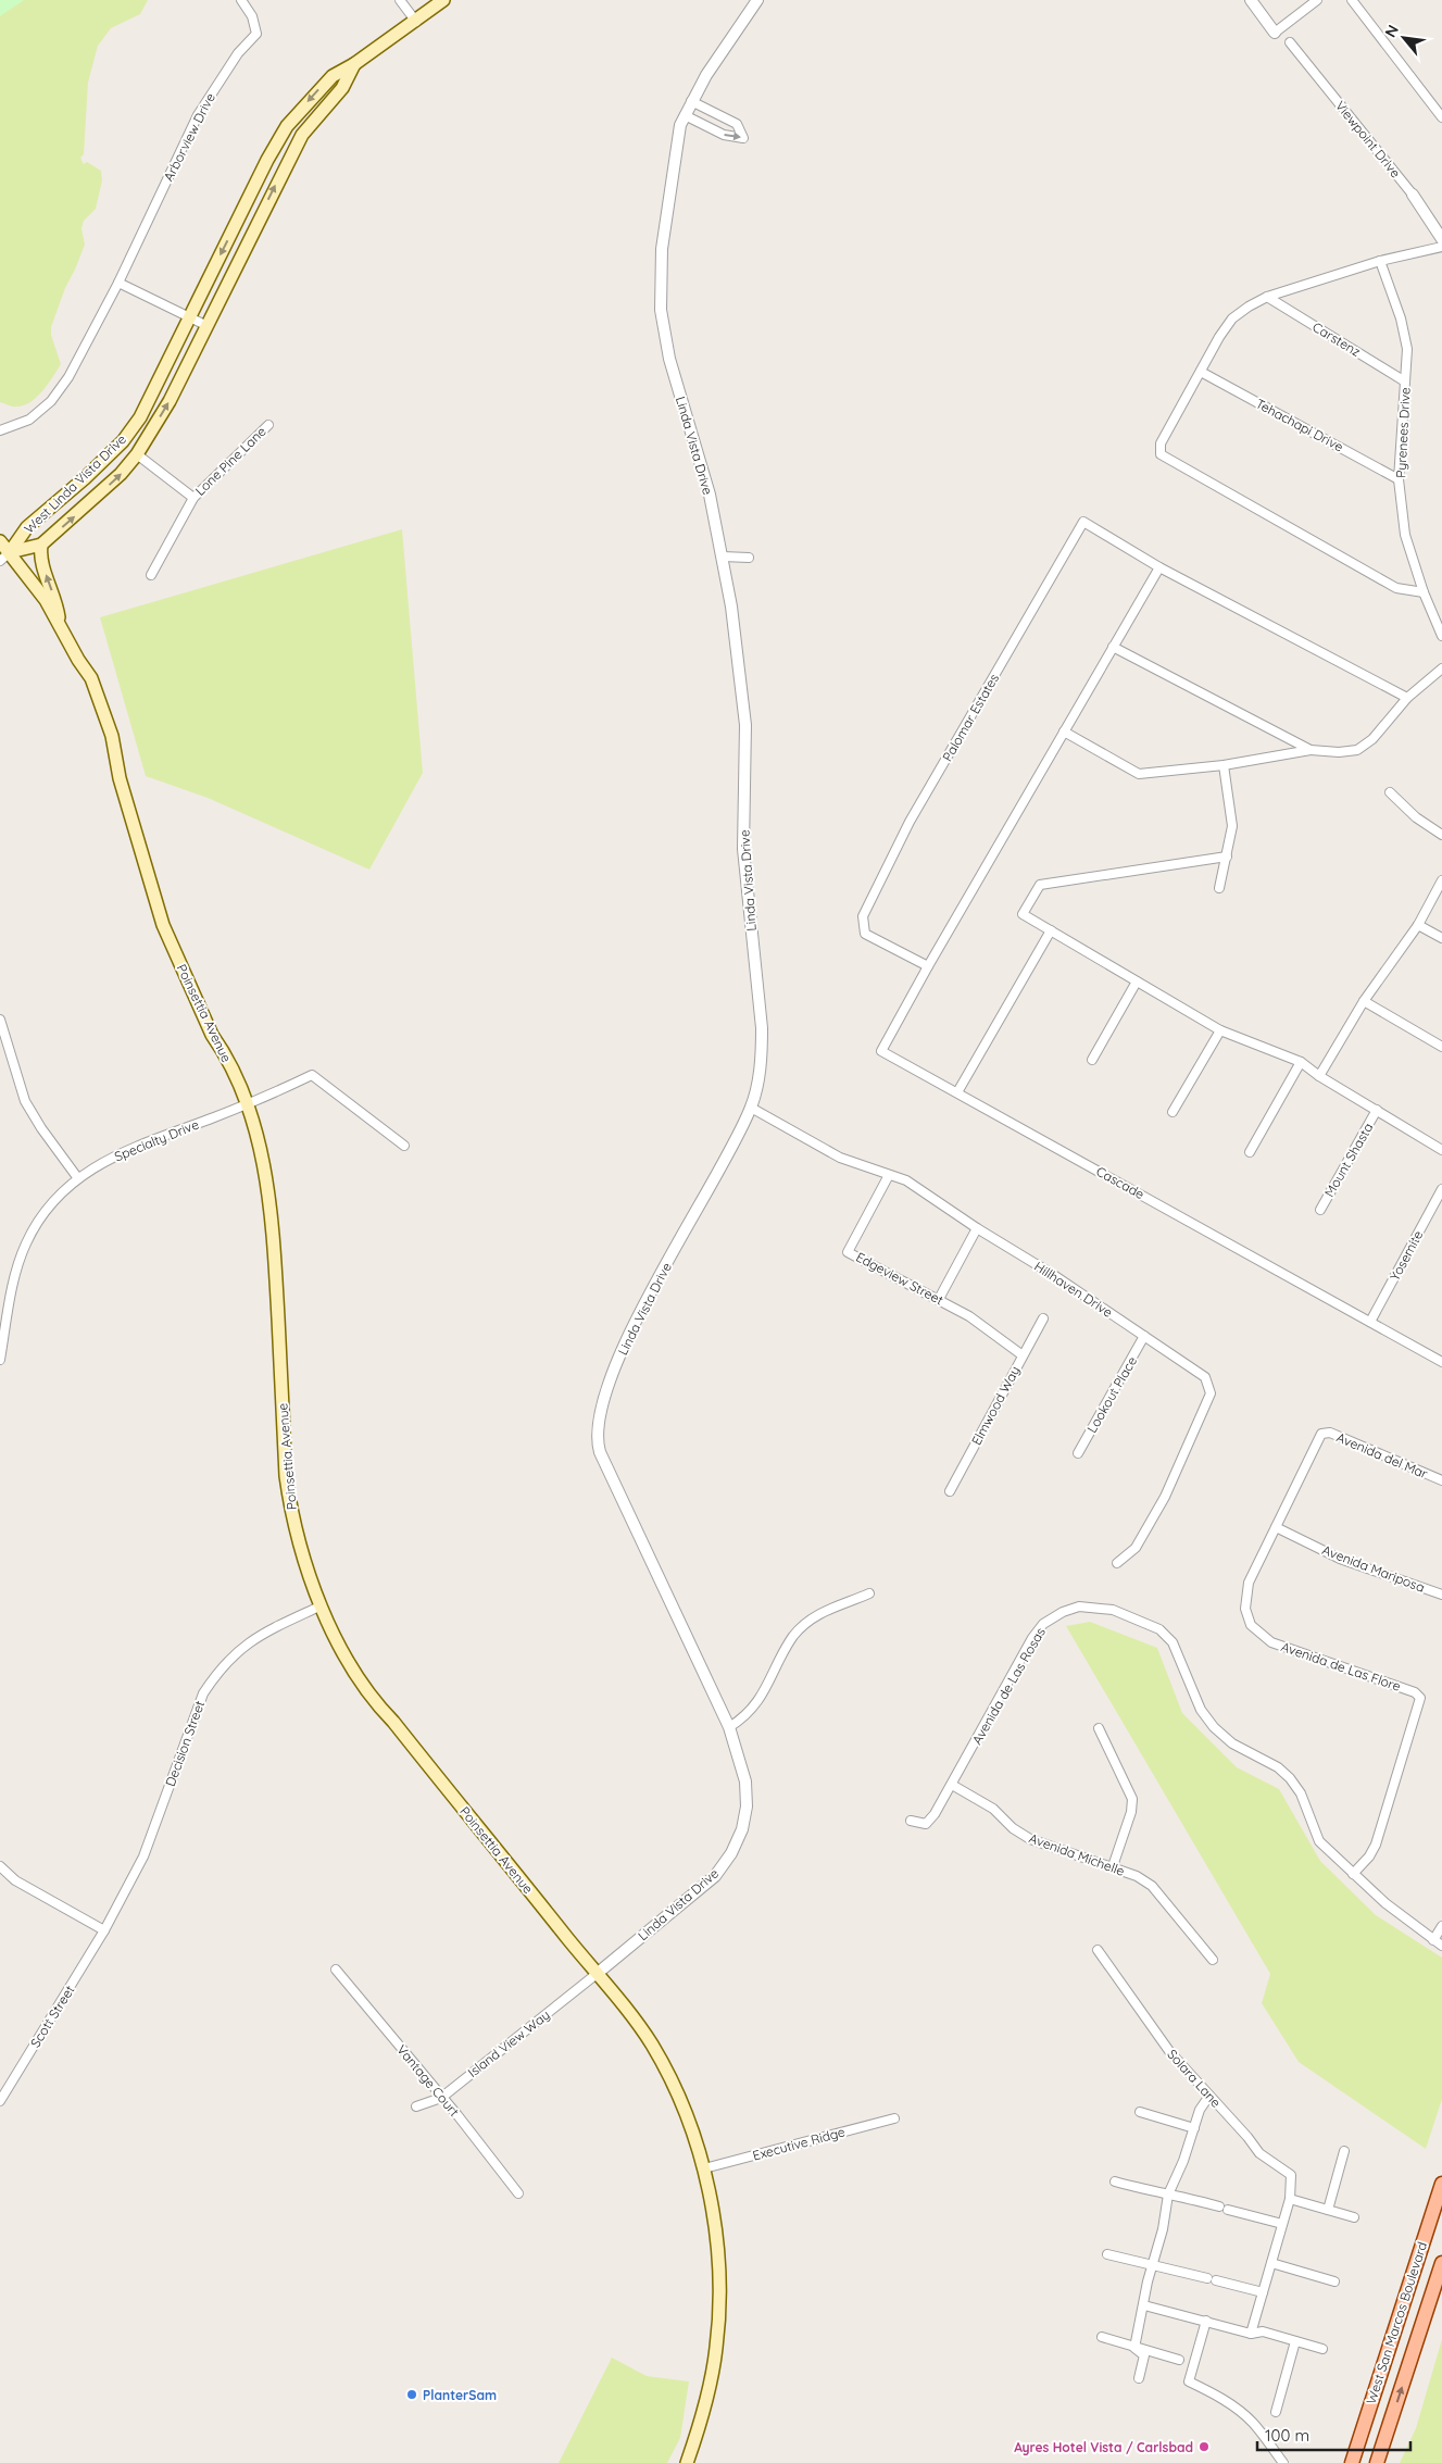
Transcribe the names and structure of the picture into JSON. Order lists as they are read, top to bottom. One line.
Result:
{"streets":{"main road":["West Linda Vista Drive","Poinsettia Avenue","West San Marcos Boulevard"],"street":["Arborview Drive","Viewpoint Drive","Carstenz","Tehachapi Drive","Pyrenees Drive","Linda Vista Drive","Lone Pine Lane","Palomar Estates","Specialty Drive","Mount Shasta","Cascade","Yosemite","Edgeview Street","Hillhaven Drive","Lookout Place","Elmwood Way","Avenida del Mar","Avenida Mariposa","Avenida de Las Flore","Avenida de Las Rosas","Decision Street","Avenida Michelle","Scott Street","Island View Way","Solara Lane","Vantage Court","Executive Ridge"]},"crossings":[["Carstenz","Pyrenees Drive"],["Tehachapi Drive","Pyrenees Drive"],["Linda Vista Drive","Poinsettia Avenue"],["Linda Vista Drive","Hillhaven Drive"],["Linda Vista Drive","Island View Way"],["Lone Pine Lane","West Linda Vista Drive"],["West Linda Vista Drive","Poinsettia Avenue"],["Palomar Estates","Cascade"],["Poinsettia Avenue","Specialty Drive"],["Poinsettia Avenue","Decision Street"],["Poinsettia Avenue","Island View Way"],["Poinsettia Avenue","Executive Ridge"],["Cascade","Yosemite"],["Edgeview Street","Hillhaven Drive"],["Edgeview Street","Elmwood Way"],["Hillhaven Drive","Lookout Place"],["Avenida del Mar","Avenida de Las Flore"],["Avenida Mariposa","Avenida de Las Flore"],["Avenida de Las Flore","Avenida de Las Rosas"],["Avenida de Las Rosas","Avenida Michelle"],["Decision Street","Scott Street"],["Island View Way","Vantage Court"]],"places":["PlanterSam","Ayres Hotel Vista / Carlsbad"],"scale_bar":"100 m","north":"top left"}
